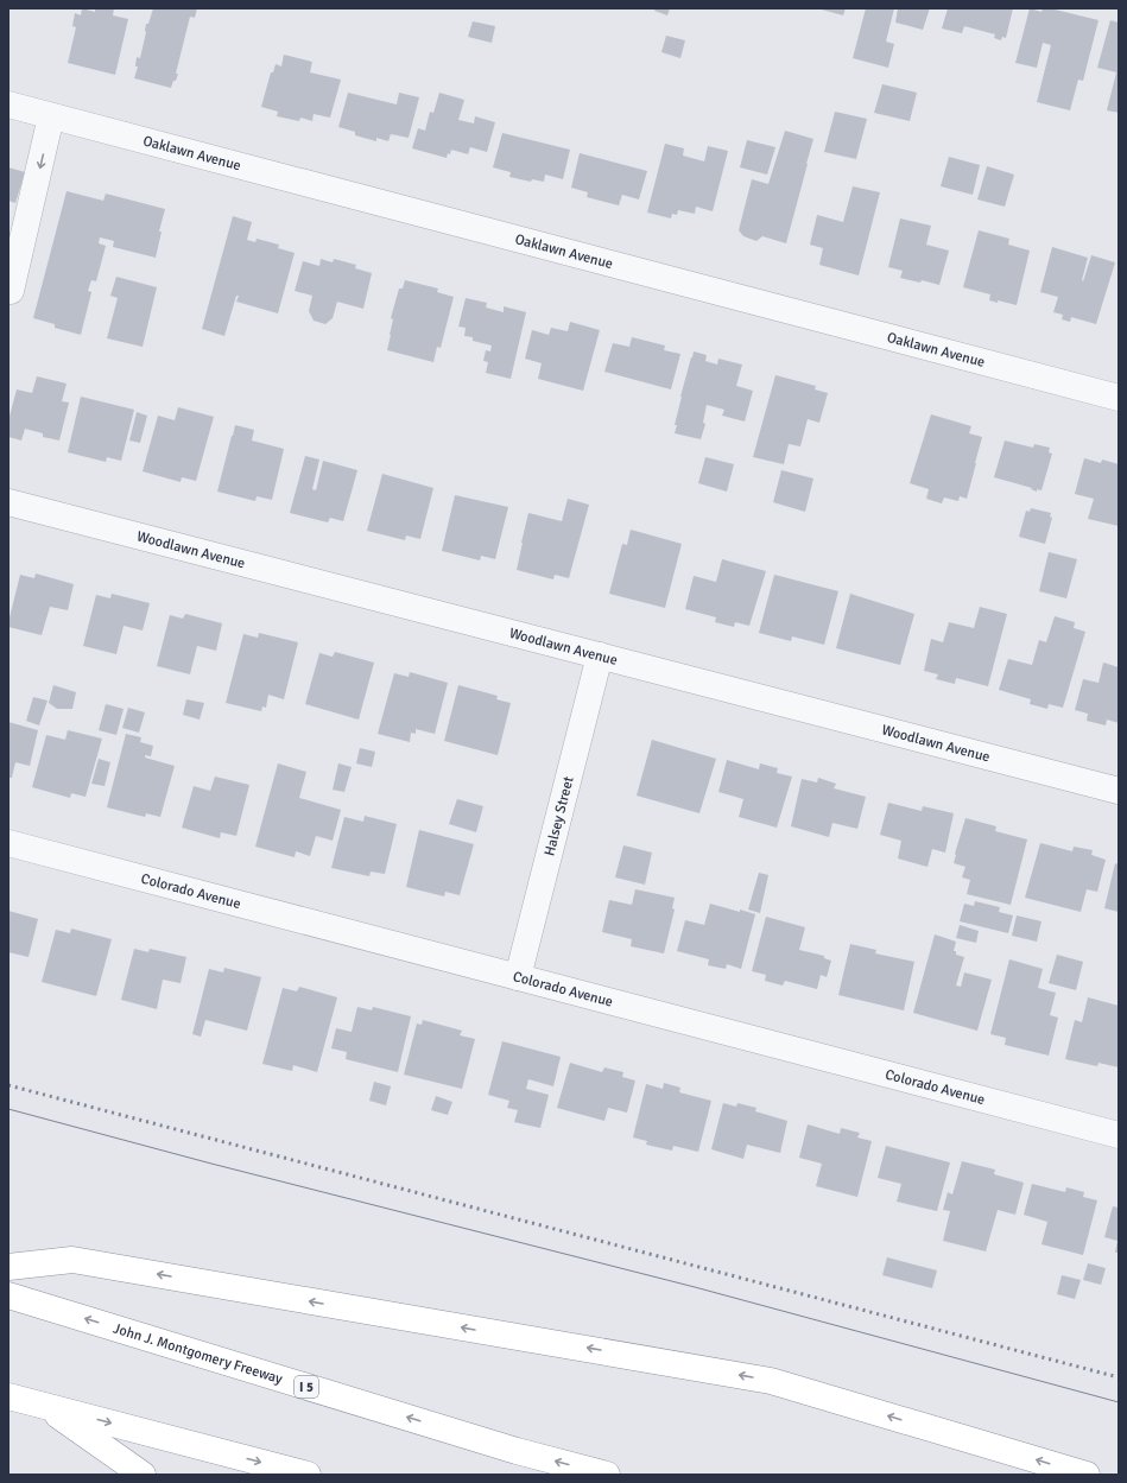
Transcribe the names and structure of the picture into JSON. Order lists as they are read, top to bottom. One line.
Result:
{"streets":{"highway":["John J. Montgomery Freeway","I 5"],"street":["Oaklawn Avenue","Woodlawn Avenue","Halsey Street","Colorado Avenue"]},"crossings":[["Woodlawn Avenue","Halsey Street"],["Halsey Street","Colorado Avenue"]]}
